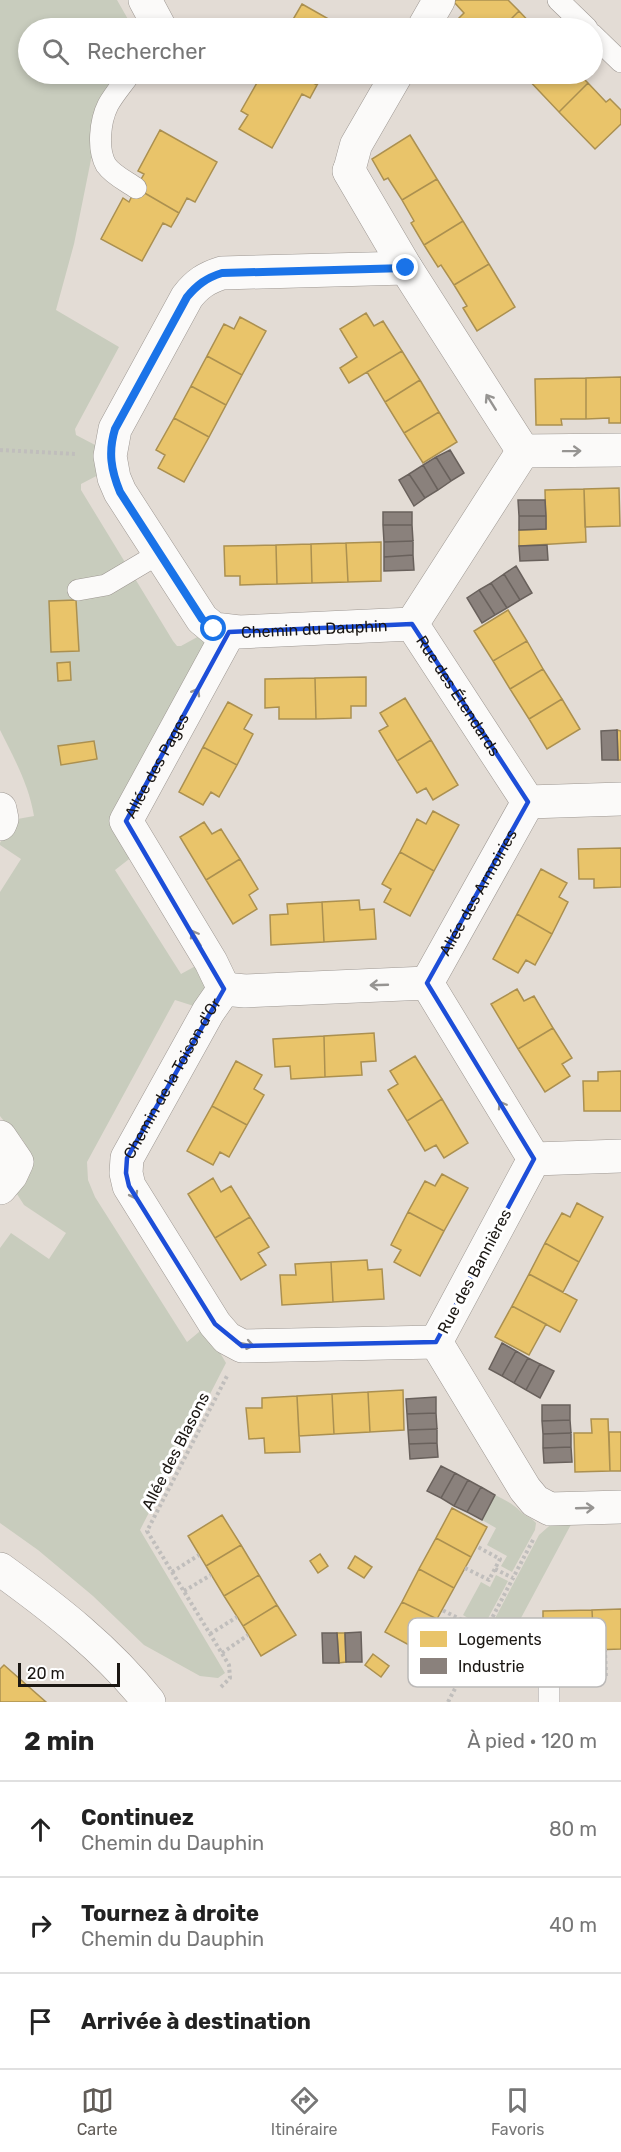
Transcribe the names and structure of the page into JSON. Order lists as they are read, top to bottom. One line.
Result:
{"streets":{"street":["Chemin du Dauphin","Rue des Étendards","Allée des Pages","Allée des Armoiries","Chemin de la Toison d'Or","Rue des Bannières"],"path":["Allée des Blasons"]},"crossings":[["Chemin du Dauphin","Rue des Étendards"],["Chemin du Dauphin","Allée des Pages"],["Rue des Étendards","Allée des Armoiries"],["Allée des Pages","Chemin de la Toison d'Or"],["Allée des Armoiries","Chemin de la Toison d'Or"],["Chemin de la Toison d'Or","Allée des Blasons"]],"one_way":["Allée des Pages"],"legend":["Logements","Industrie"],"scale_bar":"20 m","page":{"search":"Rechercher","scale":"20 m","heading":["2 min","À pied · 120 m"],"list":[["Continuez","Chemin du Dauphin","80 m"],["Tournez à droite","Chemin du Dauphin","40 m"],"Arrivée à destination"],"nav":["Carte","Itinéraire","Favoris"]}}
